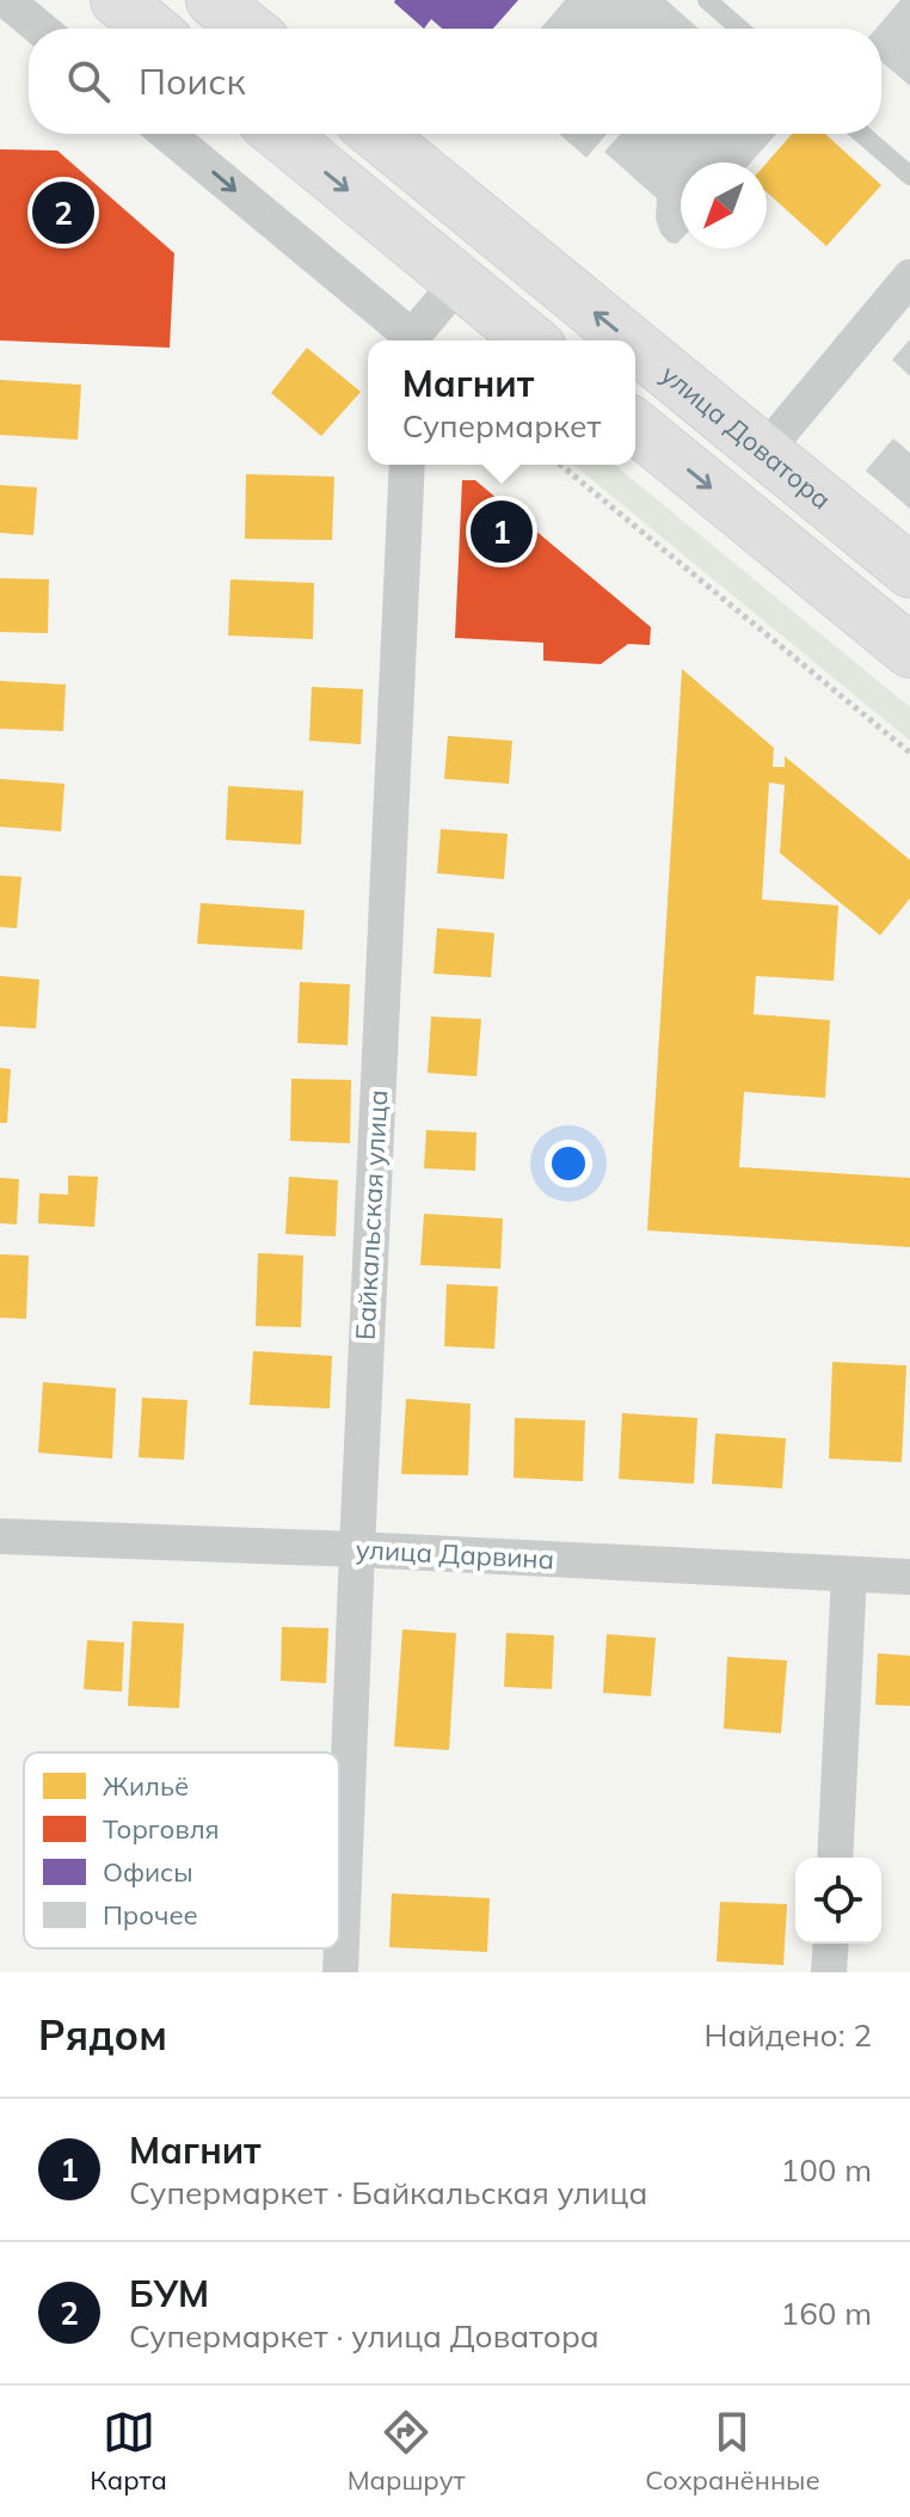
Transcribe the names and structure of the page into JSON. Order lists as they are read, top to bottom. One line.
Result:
{"streets":{"main road":["улица Доватора"],"street":["Байкальская улица","улица Дарвина"]},"crossings":[["Байкальская улица","улица Дарвина"]],"legend":["Жильё","Торговля","Офисы","Прочее"],"north":"bottom left","page":{"search":"Поиск","pins":["2","1"],"popup":["Магнит","Супермаркет"],"heading":["Рядом","Найдено: 2"],"list":[{"mark":"1","name":"Магнит","note":"Супермаркет · Байкальская улица","value":"100 m"},{"mark":"2","name":"БУМ","note":"Супермаркет · улица Доватора","value":"160 m"}],"nav":["Карта","Маршрут","Сохранённые"]}}
